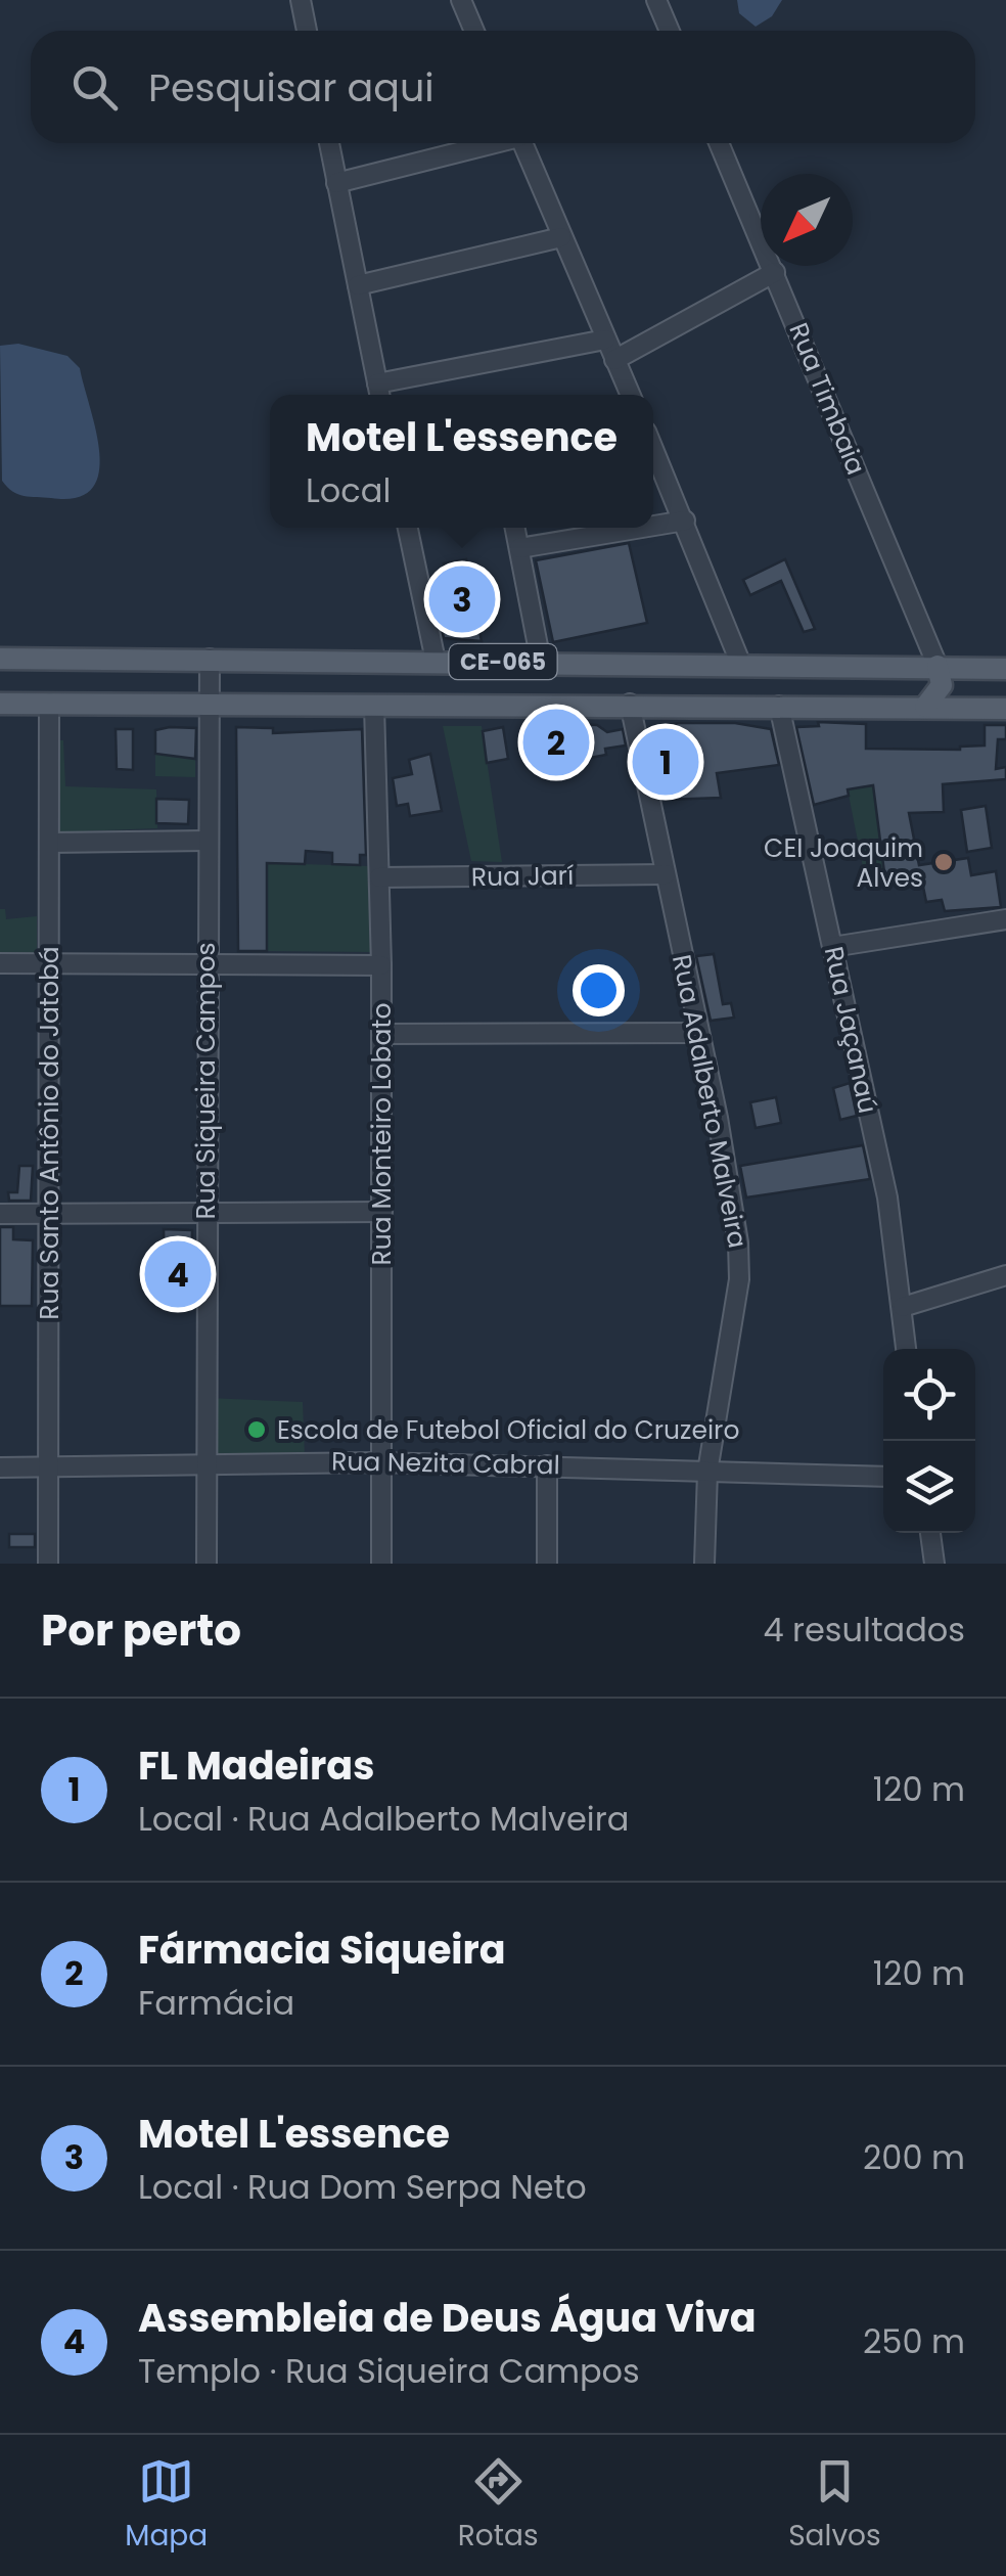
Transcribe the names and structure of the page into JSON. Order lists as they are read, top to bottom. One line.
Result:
{"streets":{"main road":["CE-065"],"street":["Rua Timbaia","Rua Jarí","Rua Jaçanaú","Rua Siqueira Campos","Rua Adalberto Malveira","Rua Santo Antônio do Jatobá","Rua Monteiro Lobato","Rua Nezita Cabral"]},"crossings":[["Rua Timbaia","CE-065"],["CE-065","Rua Jaçanaú"],["CE-065","Rua Siqueira Campos"],["CE-065","Rua Adalberto Malveira"],["CE-065","Rua Santo Antônio do Jatobá"],["CE-065","Rua Monteiro Lobato"],["Rua Jarí","Rua Adalberto Malveira"],["Rua Jarí","Rua Monteiro Lobato"],["Rua Siqueira Campos","Rua Nezita Cabral"],["Rua Adalberto Malveira","Rua Nezita Cabral"],["Rua Santo Antônio do Jatobá","Rua Nezita Cabral"],["Rua Monteiro Lobato","Rua Nezita Cabral"]],"places":["CEI Joaquim Alves","Escola de Futebol Oficial do Cruzeiro"],"north":"bottom left","page":{"search":"Pesquisar aqui","popup":["Motel L'essence","Local"],"pins":["3","2","1","4"],"heading":["Por perto","4 resultados"],"list":[{"mark":"1","name":"FL Madeiras","note":"Local · Rua Adalberto Malveira","value":"120 m"},{"mark":"2","name":"Fármacia Siqueira","note":"Farmácia","value":"120 m"},{"mark":"3","name":"Motel L'essence","note":"Local · Rua Dom Serpa Neto","value":"200 m"},{"mark":"4","name":"Assembleia de Deus Água Viva","note":"Templo · Rua Siqueira Campos","value":"250 m"}],"nav":["Mapa","Rotas","Salvos"]}}
